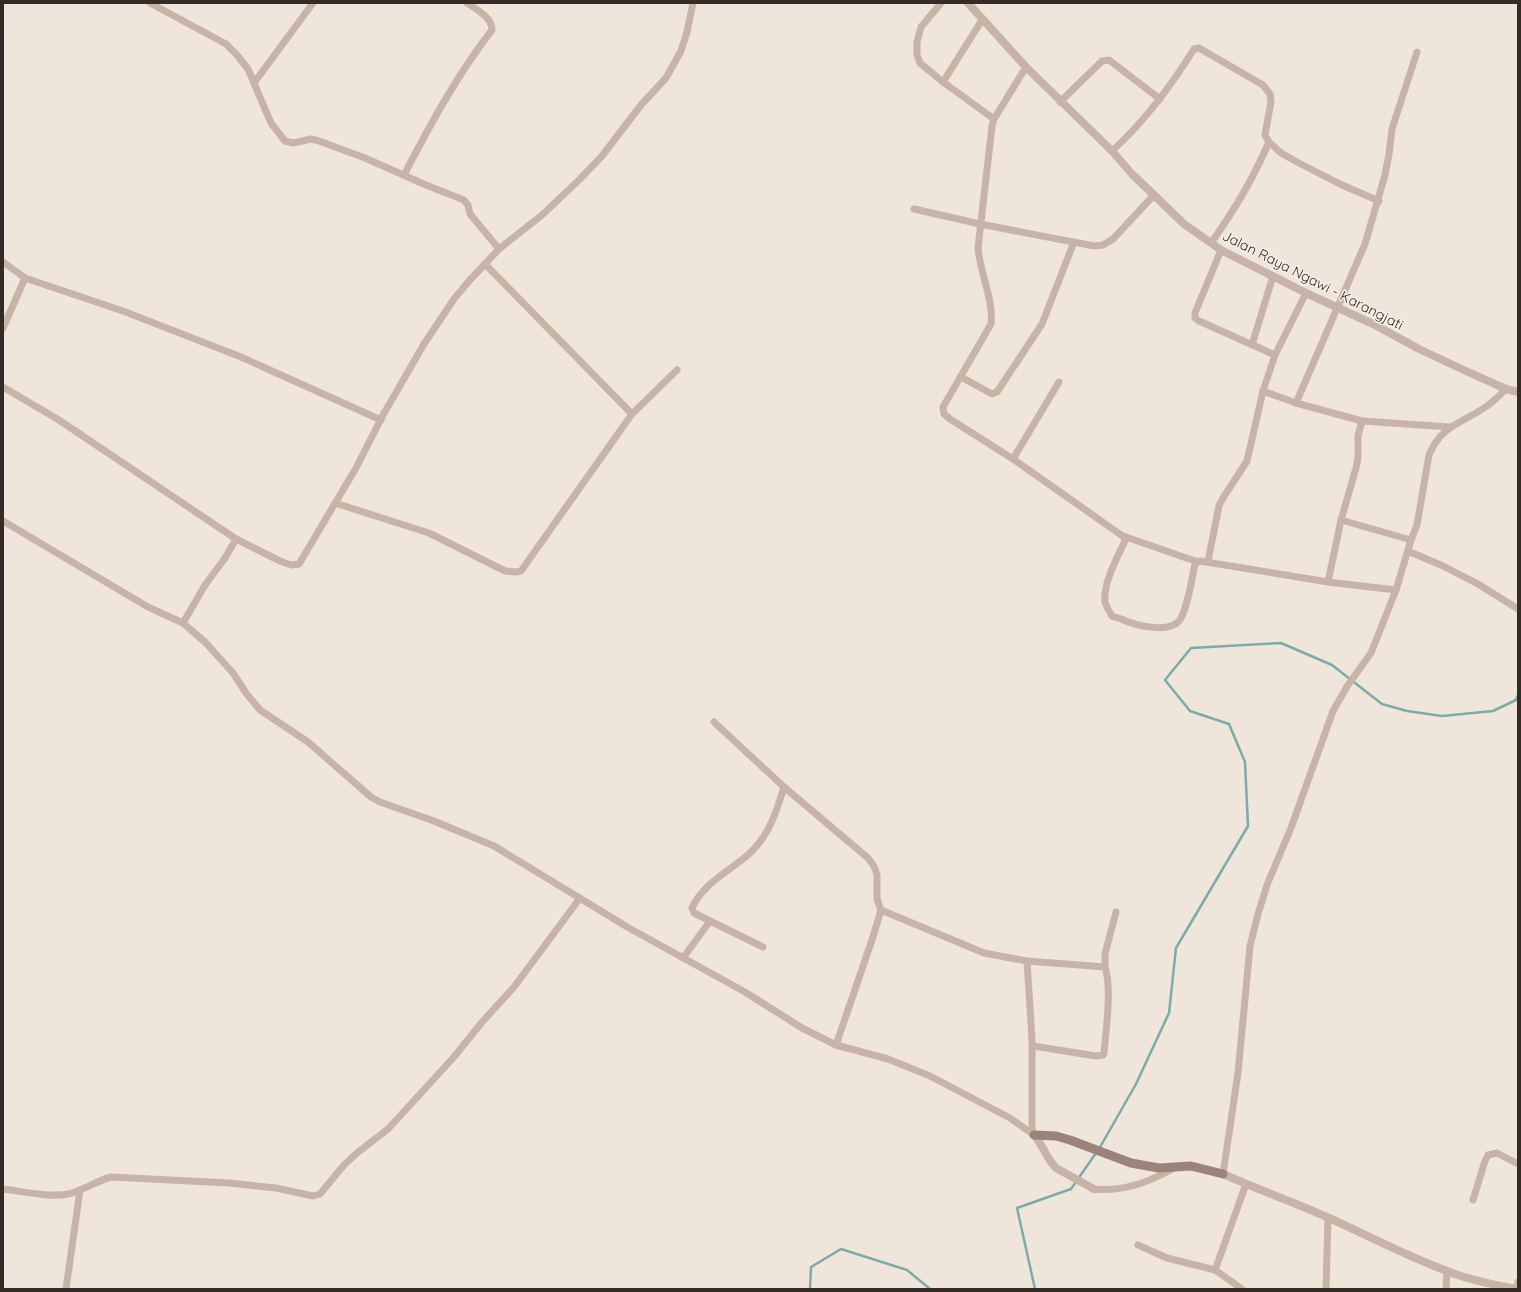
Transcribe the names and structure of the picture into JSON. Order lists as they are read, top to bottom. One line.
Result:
{"streets":{"street":["Jalan Raya Ngawi - Karangjati"]}}
